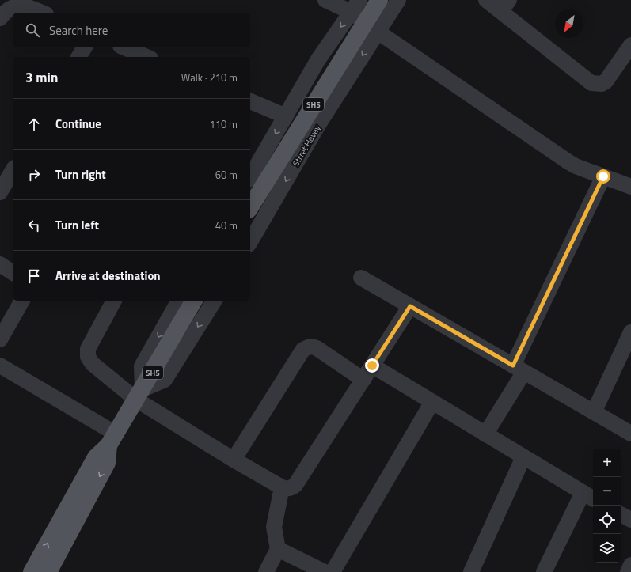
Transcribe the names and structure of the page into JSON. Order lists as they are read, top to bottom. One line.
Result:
{"streets":{"main road":["SH5"],"street":["Strret Havey"]},"north":"bottom left","page":{"search":"Search here","heading":["3 min","Walk · 210 m"],"list":[["Continue","110 m"],["Turn right","60 m"],["Turn left","40 m"],"Arrive at destination"],"map_buttons":["+","−"]}}
